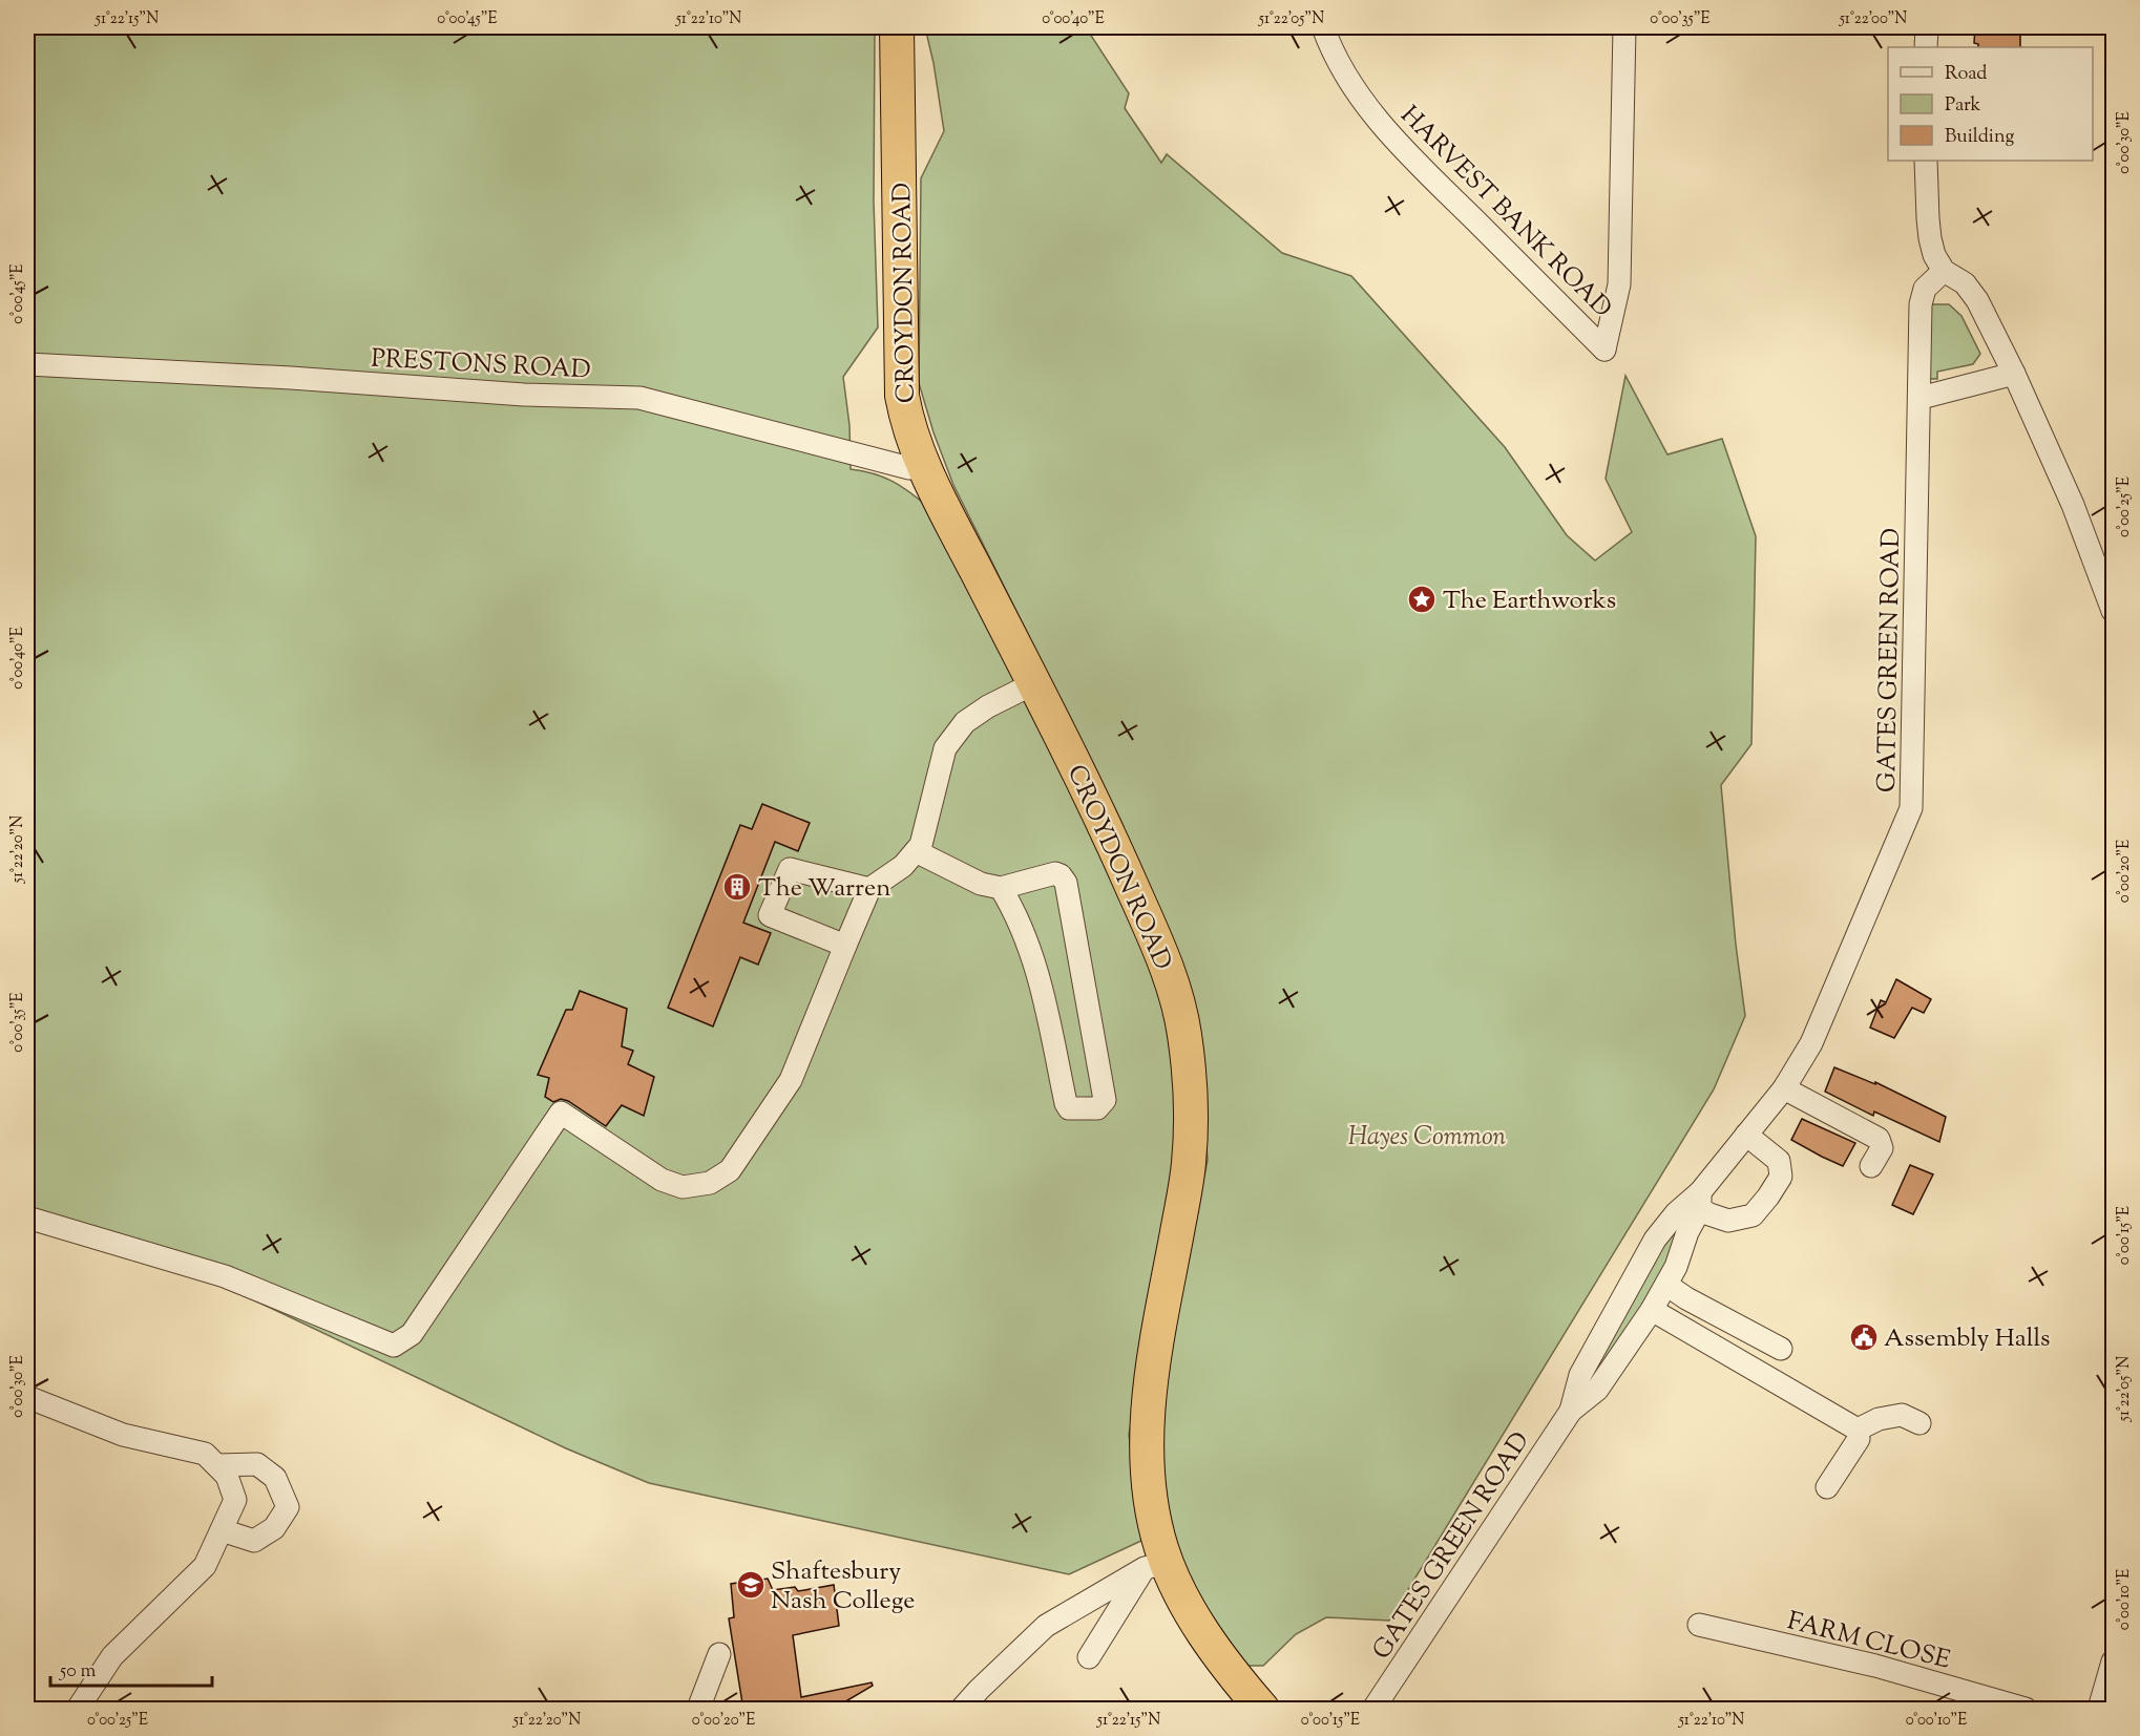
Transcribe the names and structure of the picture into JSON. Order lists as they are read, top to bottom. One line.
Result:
{"streets":{"highway":["CROYDON ROAD"],"street":["HARVEST BANK ROAD","PRESTONS ROAD","GATES GREEN ROAD","FARM CLOSE"]},"crossings":[["CROYDON ROAD","PRESTONS ROAD"]],"parks":["Hayes Common"],"places":{"place":["The Earthworks"],"building":["The Warren"],"public building":["Assembly Halls"],"school or university":["Shaftesbury Nash College"]},"legend":["Road","Park","Building"],"scale_bar":"50 m","coordinates":["51°22'15\"N","0°00'45\"E","51°22'10\"N","0°00'40\"E","51°22'05\"N","0°00'35\"E","51°22'00\"N","0°00'30\"E","0°00'25\"E","51°22'20\"N","0°00'20\"E","0°00'15\"E","0°00'10\"E"]}
